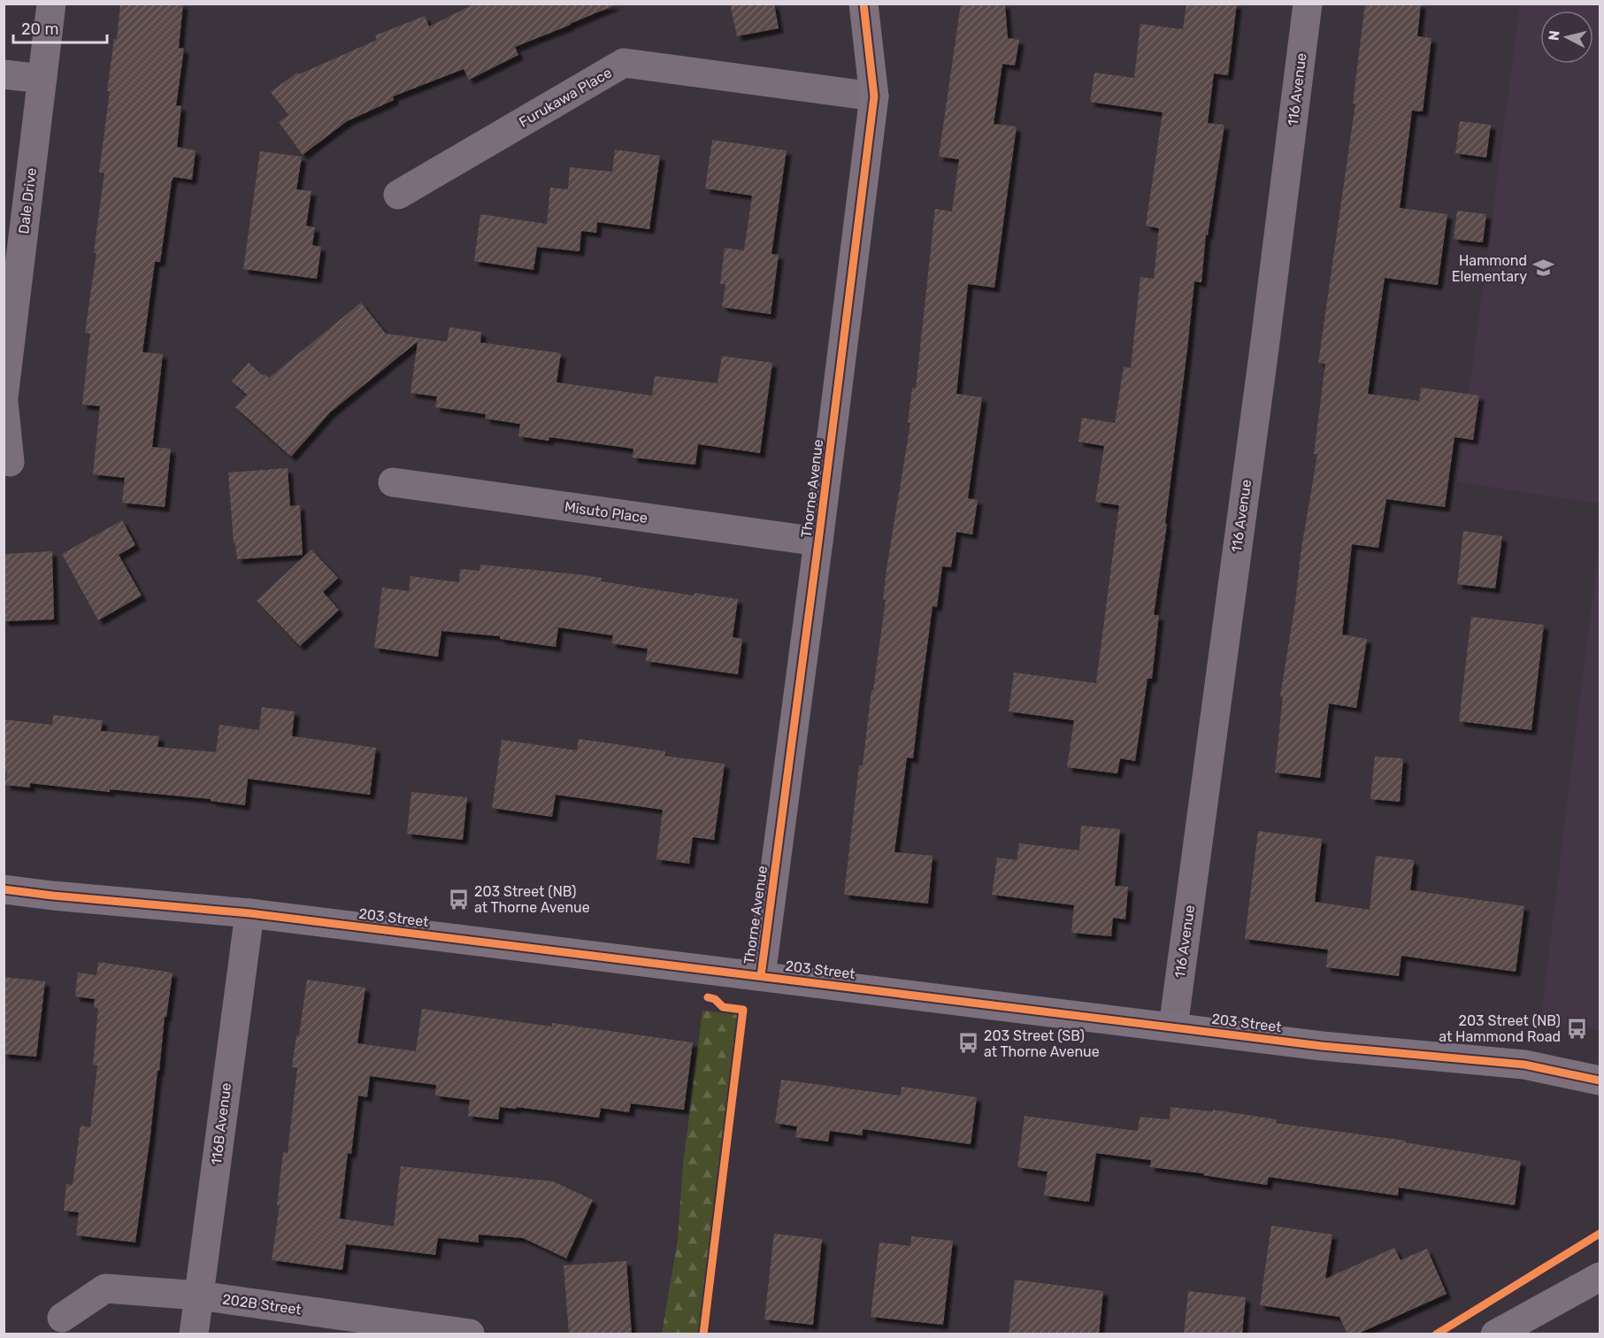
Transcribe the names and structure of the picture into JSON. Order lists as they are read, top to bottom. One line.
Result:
{"streets":{"main road":["Thorne Avenue","203 Street"],"street":["116 Avenue","Furukawa Place","Dale Drive","Misuto Place","116B Avenue","202B Street"]},"crossings":[["116 Avenue","203 Street"],["Furukawa Place","Thorne Avenue"],["Thorne Avenue","Misuto Place"],["Thorne Avenue","203 Street"],["203 Street","116B Avenue"],["116B Avenue","202B Street"]],"places":{"school or university":["Hammond Elementary"],"bus stop":["203 Street (NB) at Thorne Avenue","203 Street (NB) at Hammond Road","203 Street (SB) at Thorne Avenue"]},"scale_bar":"20 m","north":"left"}
